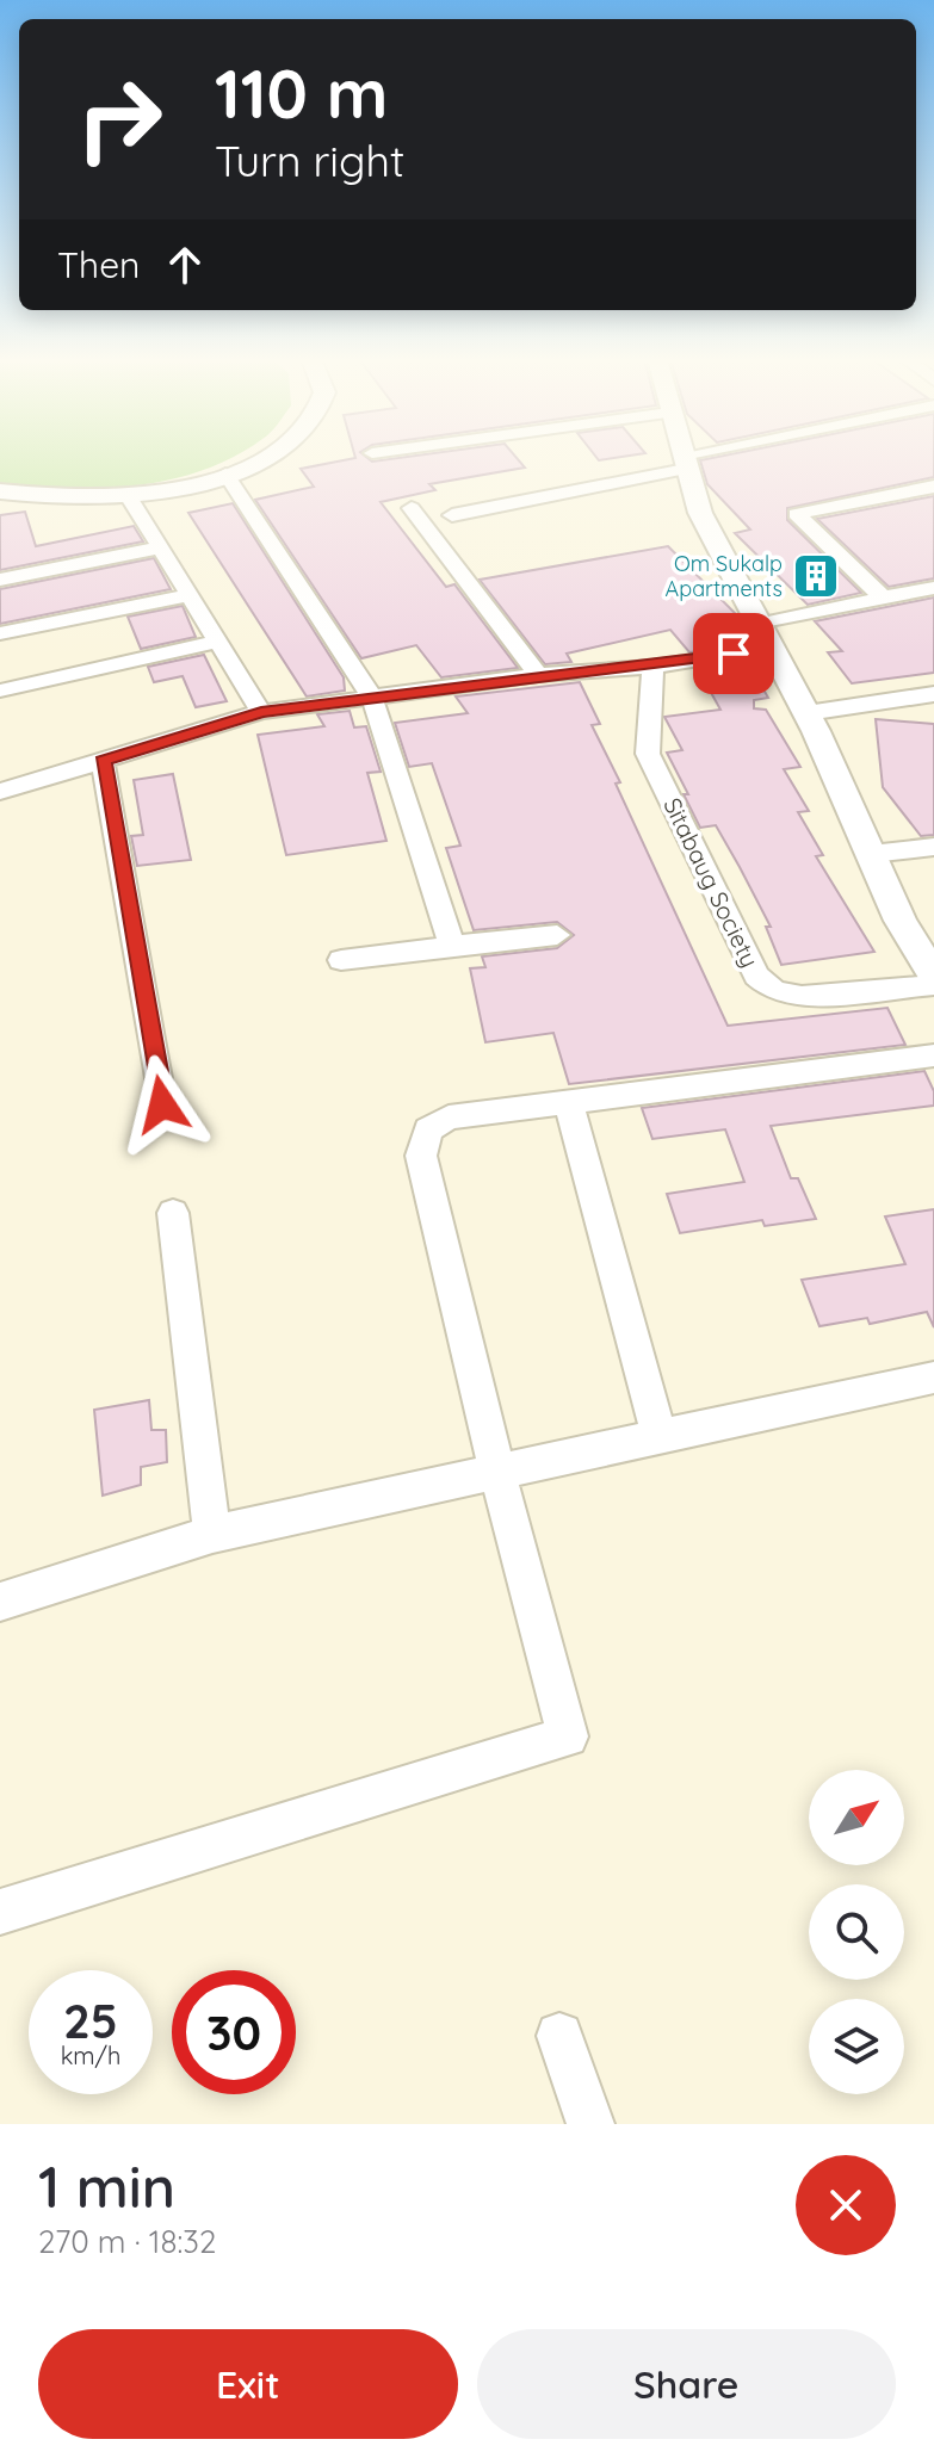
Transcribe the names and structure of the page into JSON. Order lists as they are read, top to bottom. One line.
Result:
{"streets":{"street":["Sitabaug Society"]},"places":{"building":["Om Sukalp Apartments"]},"north":"top right","page":{"turn":["110 m","Turn right"],"then":"Then","speed":"25 km/h","limit":"30","heading":["1 min","270 m · 18:32"],"buttons":["Exit","Share"]}}
